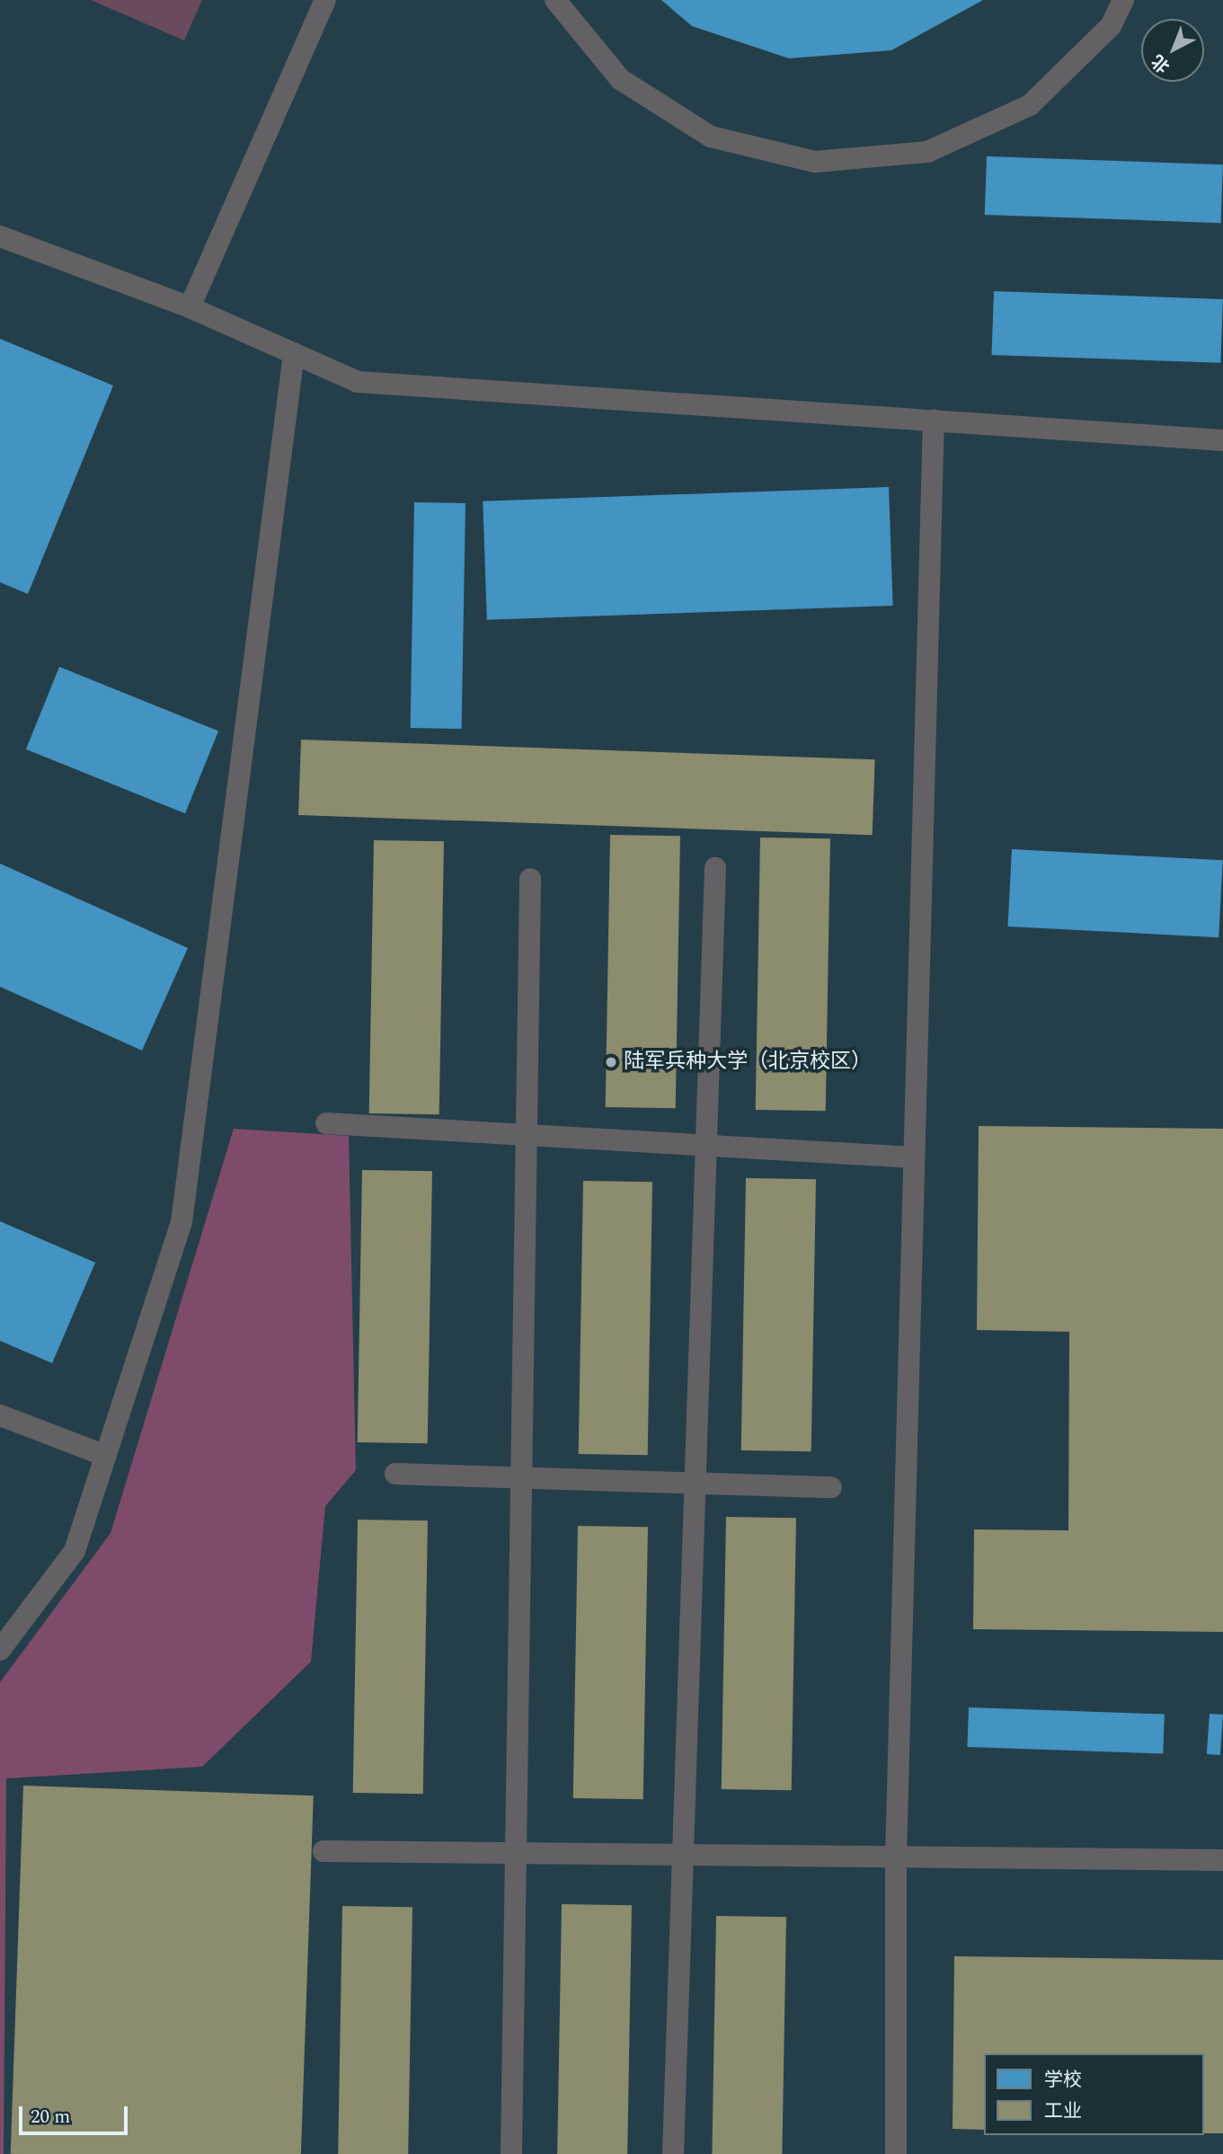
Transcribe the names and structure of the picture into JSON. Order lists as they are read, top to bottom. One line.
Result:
{"places":["陆军兵种大学（北京校区）"],"legend":["学校","工业"],"scale_bar":"20 m","north":"bottom left"}
